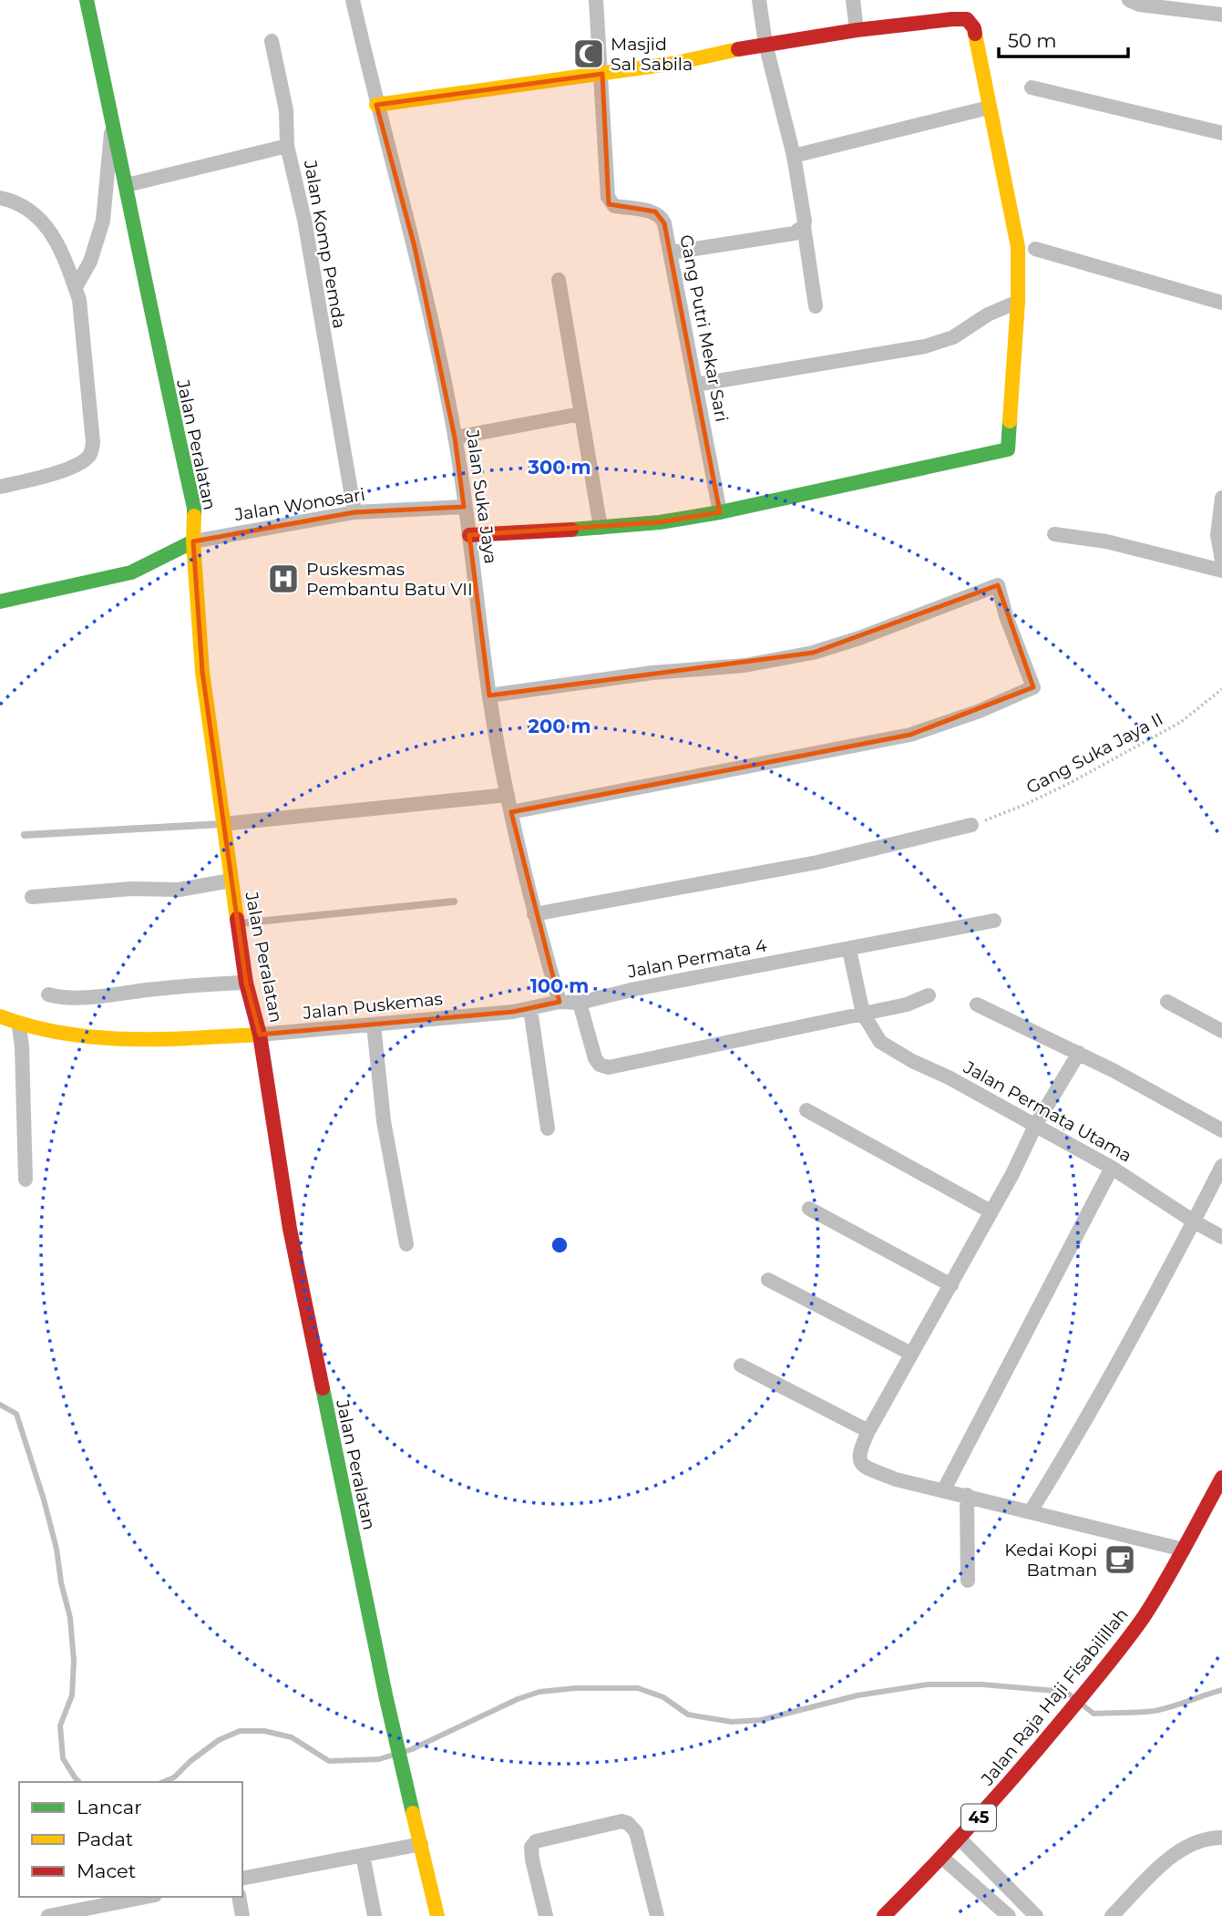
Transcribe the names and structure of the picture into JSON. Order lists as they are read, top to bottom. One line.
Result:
{"streets":{"street":["Jalan Komp Pemda","Gang Putri Mekar Sari","Jalan Peralatan","Jalan Suka Jaya","Jalan Wonosari","Jalan Permata 4","Jalan Puskemas","Jalan Permata Utama","Jalan Raja Haji Fisabilillah","45"],"path":["Gang Suka Jaya II"]},"crossings":[["Jalan Komp Pemda","Jalan Peralatan"],["Jalan Komp Pemda","Jalan Wonosari"],["Jalan Peralatan","Jalan Wonosari"],["Jalan Peralatan","Jalan Puskemas"],["Jalan Suka Jaya","Jalan Wonosari"],["Jalan Suka Jaya","Jalan Permata 4"],["Jalan Suka Jaya","Jalan Puskemas"],["Jalan Permata 4","Jalan Puskemas"],["Jalan Permata 4","Jalan Permata Utama"]],"places":{"mosque":["Masjid Sal Sabila"],"hospital":["Puskesmas Pembantu Batu VII"],"cafe":["Kedai Kopi Batman"]},"legend":["Lancar","Padat","Macet"],"scale_bar":"50 m","rings":["300 m","200 m","100 m"]}
